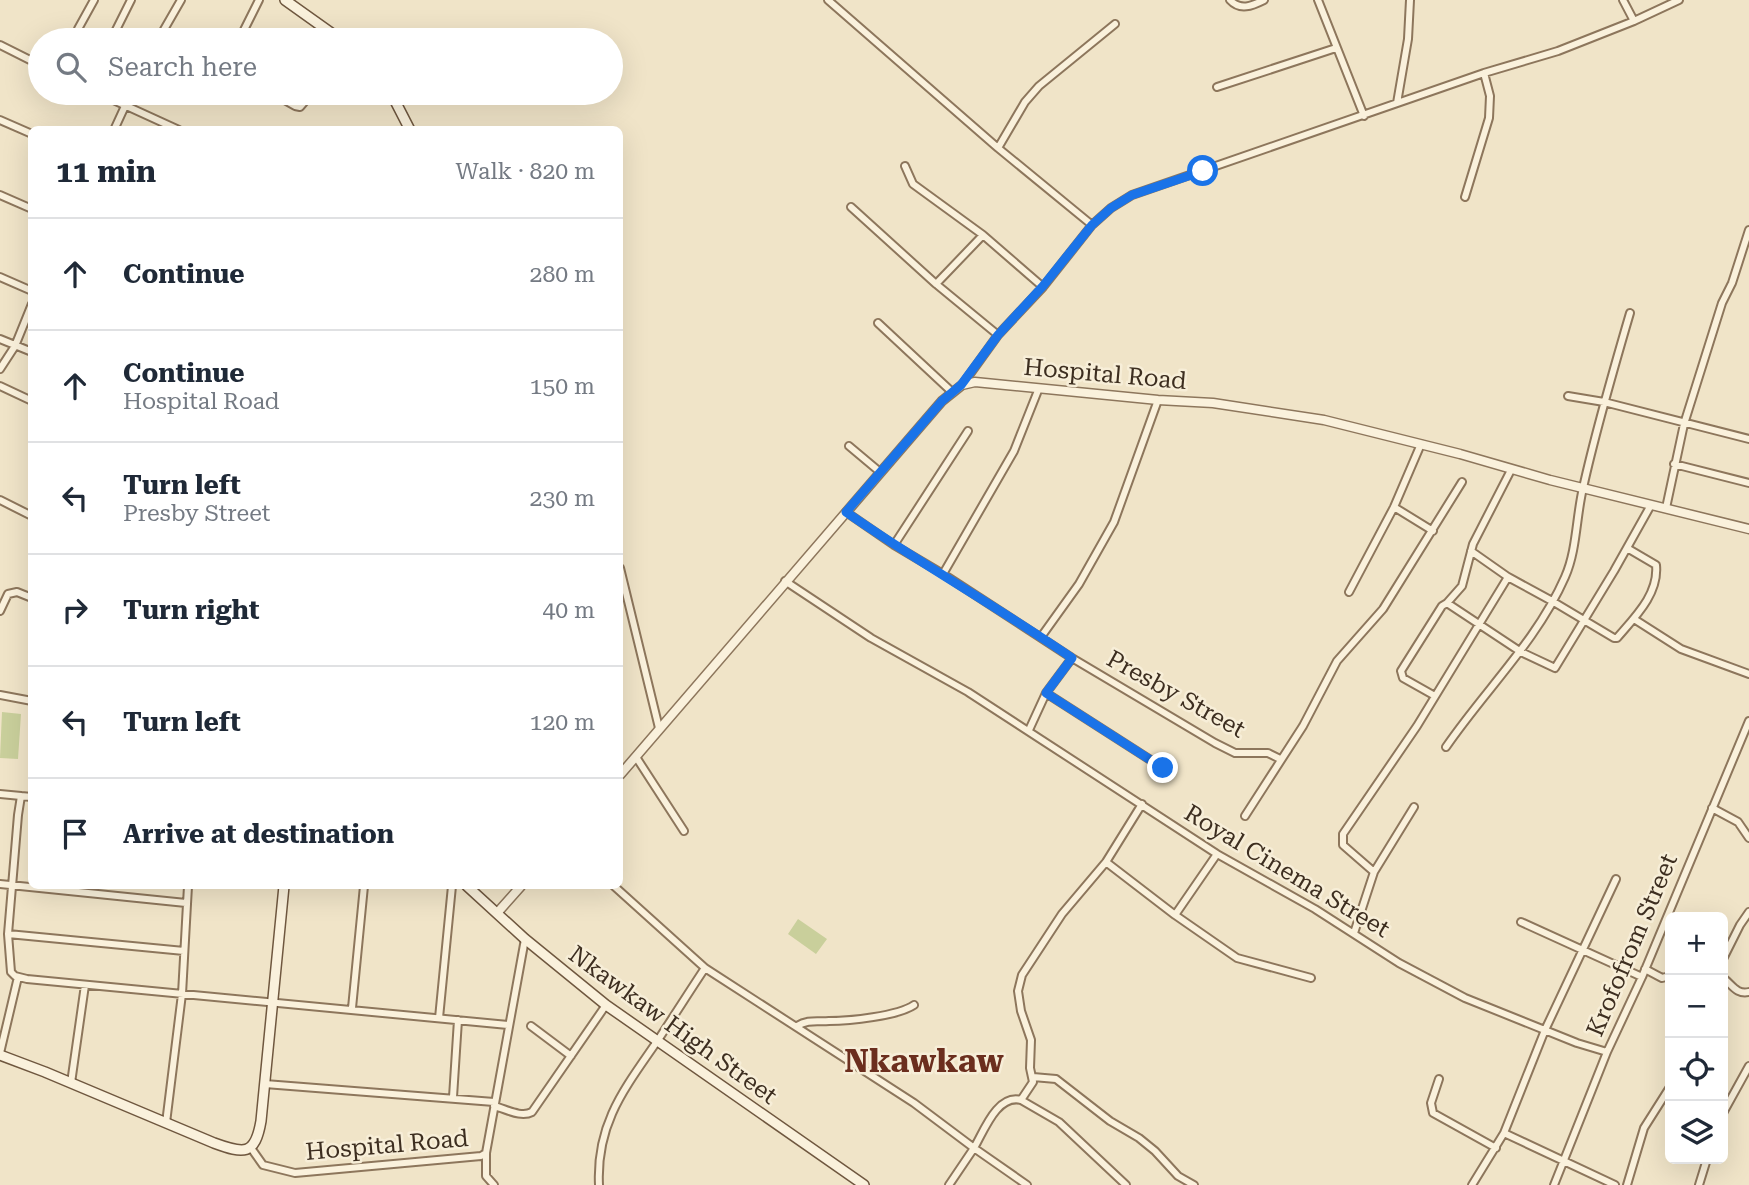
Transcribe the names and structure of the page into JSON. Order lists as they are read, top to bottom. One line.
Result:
{"streets":{"main road":["Nkawkaw High Street"],"street":["Hospital Road","Presby Street","Royal Cinema Street","Krofofrom Street"]},"crossings":[["Hospital Road","Nkawkaw High Street"],["Royal Cinema Street","Krofofrom Street"]],"districts":["Nkawkaw"],"page":{"search":"Search here","heading":["11 min","Walk · 820 m"],"list":[["Continue","280 m"],["Continue","Hospital Road","150 m"],["Turn left","Presby Street","230 m"],["Turn right","40 m"],["Turn left","120 m"],"Arrive at destination"],"map_buttons":["+","−"]}}
